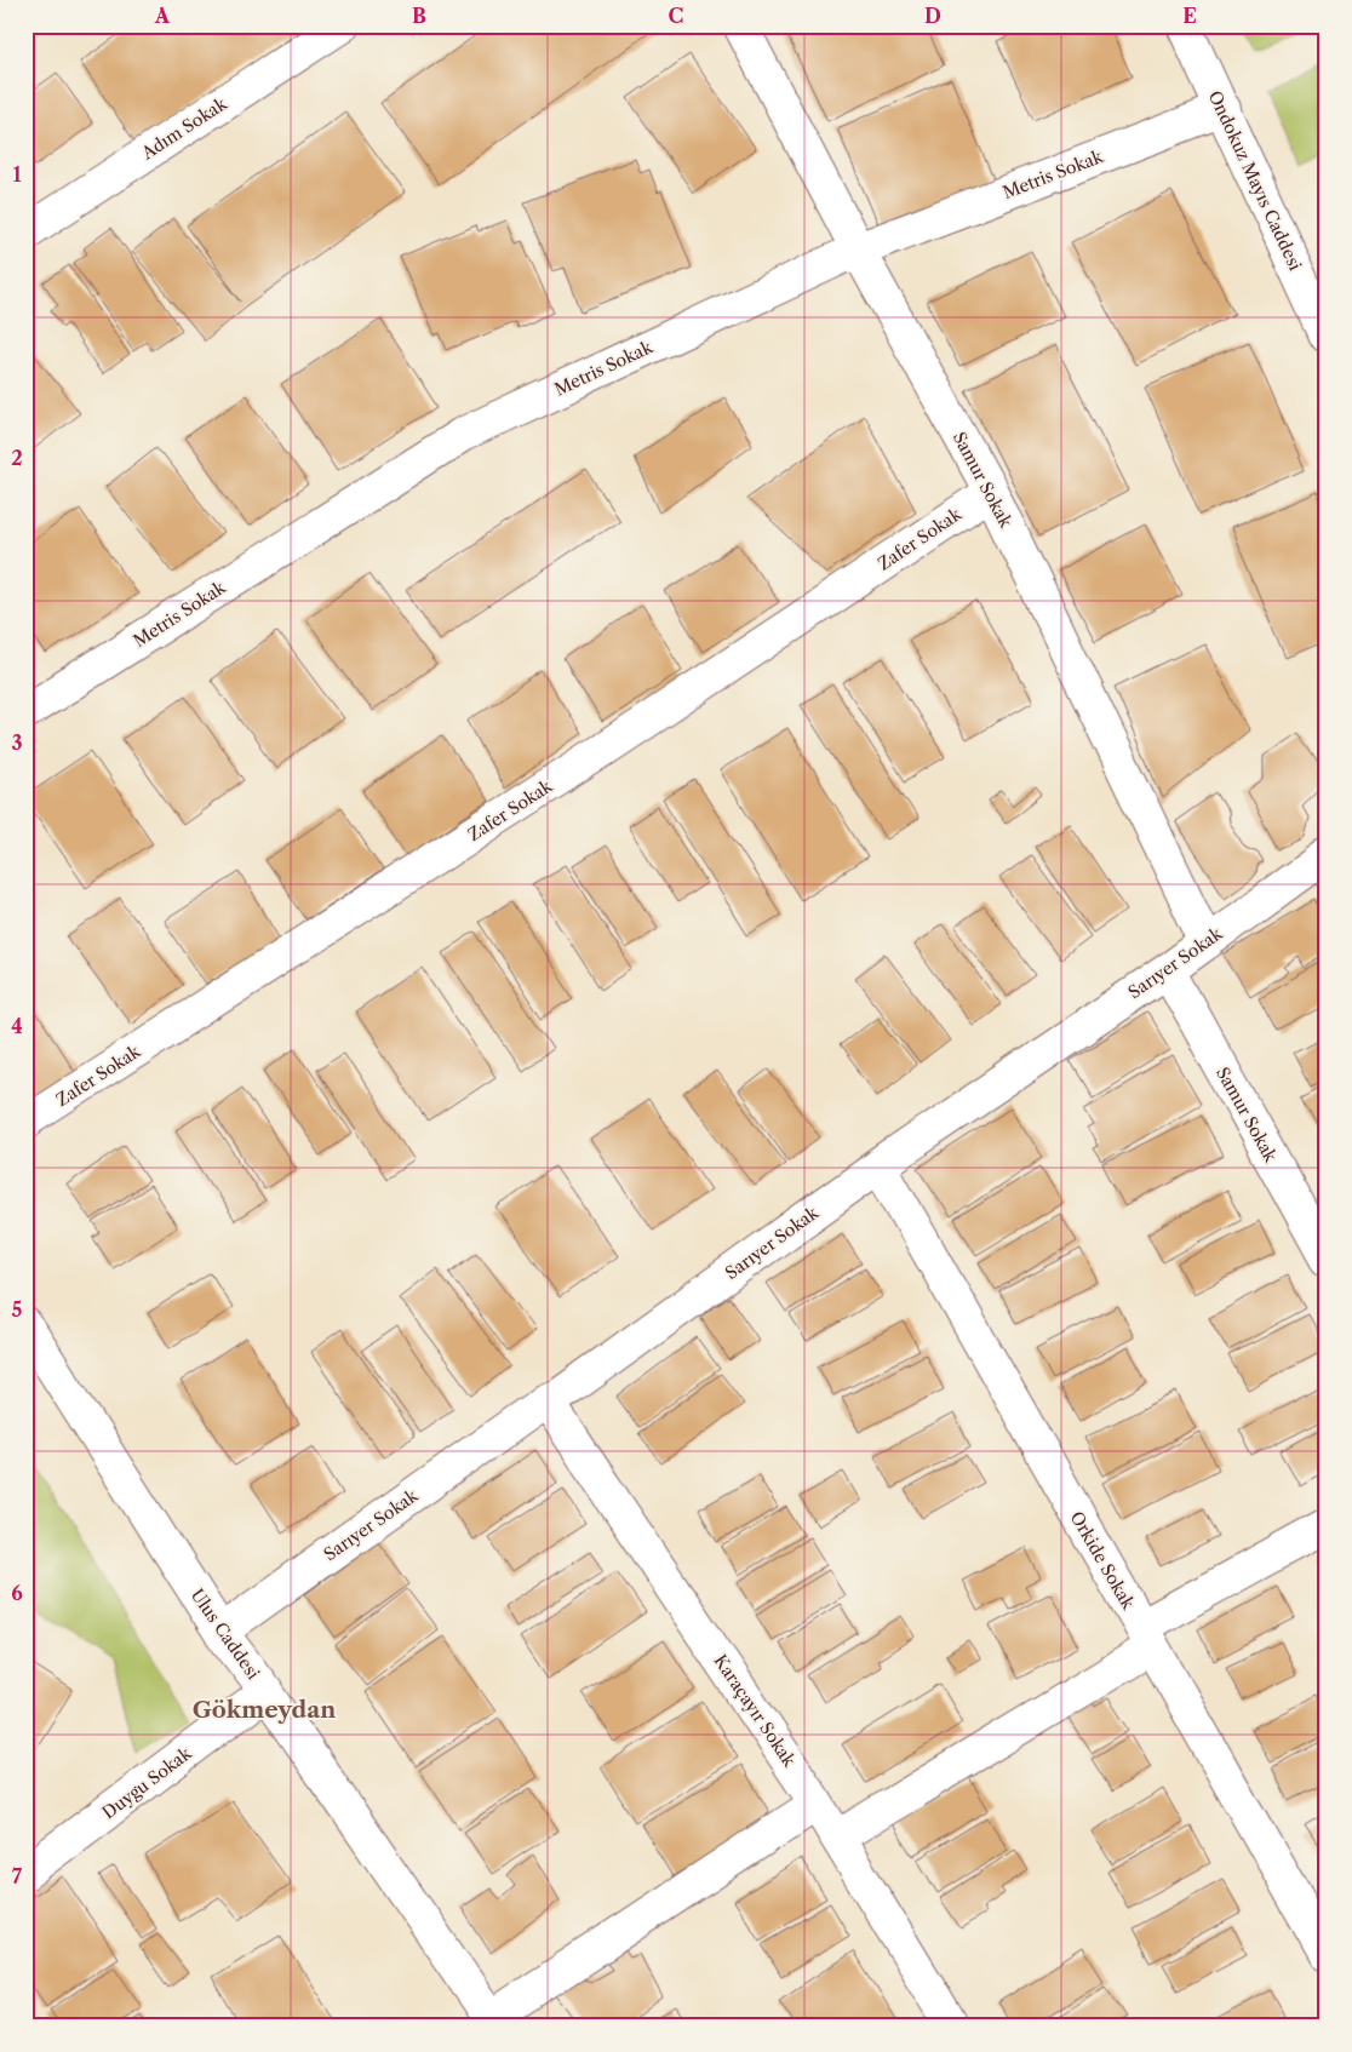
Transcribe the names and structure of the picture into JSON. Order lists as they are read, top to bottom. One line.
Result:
{"streets":{"street":["Adım Sokak","Metris Sokak","Ondokuz Mayıs Caddesi","Samur Sokak","Zafer Sokak","Sarıyer Sokak","Orkide Sokak","Ulus Caddesi","Karaçayır Sokak","Duygu Sokak"]},"crossings":[["Metris Sokak","Ondokuz Mayıs Caddesi"],["Metris Sokak","Samur Sokak"],["Samur Sokak","Zafer Sokak"],["Samur Sokak","Sarıyer Sokak"],["Sarıyer Sokak","Orkide Sokak"],["Sarıyer Sokak","Ulus Caddesi"],["Sarıyer Sokak","Karaçayır Sokak"],["Ulus Caddesi","Duygu Sokak"]],"districts":["Gökmeydan"],"grid":{"columns":["A","B","C","D","E"],"rows":["1","2","3","4","5","6","7"]}}
